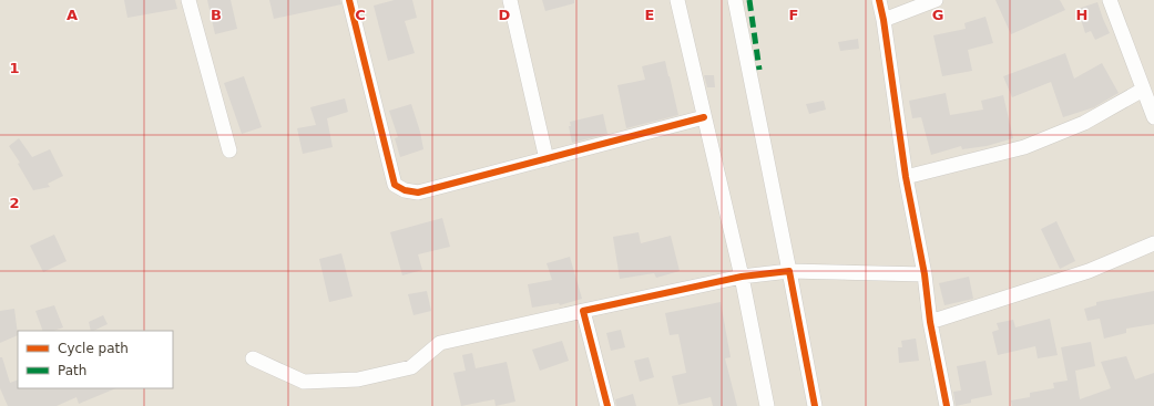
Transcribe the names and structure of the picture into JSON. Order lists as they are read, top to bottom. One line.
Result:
{"legend":["Cycle path","Path"],"grid":{"columns":["A","B","C","D","E","F","G","H"],"rows":["1","2"]}}
